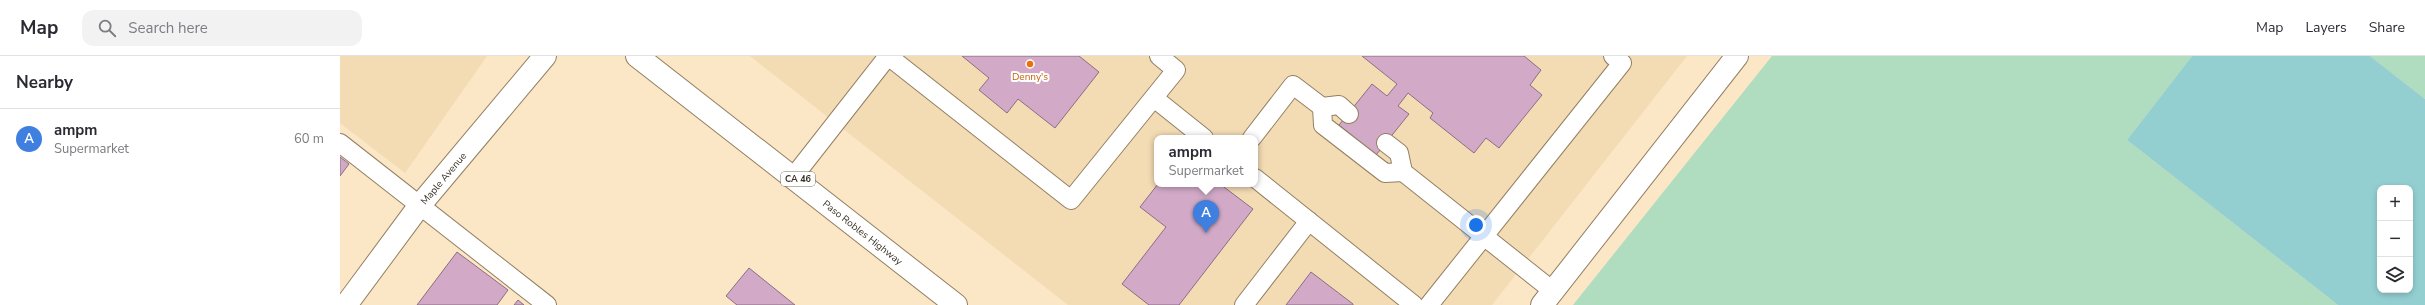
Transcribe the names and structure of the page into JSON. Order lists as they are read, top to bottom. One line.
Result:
{"streets":{"main road":["Maple Avenue","CA 46","Paso Robles Highway"]},"places":["Denny's"],"page":{"header":"Map","search":"Search here","nav":["Map","Layers","Share"],"heading":"Nearby","list":[{"mark":"A","name":"ampm","note":"Supermarket","value":"60 m"}],"popup":["ampm","Supermarket"],"map_buttons":["+","−"],"pins":"A"}}
